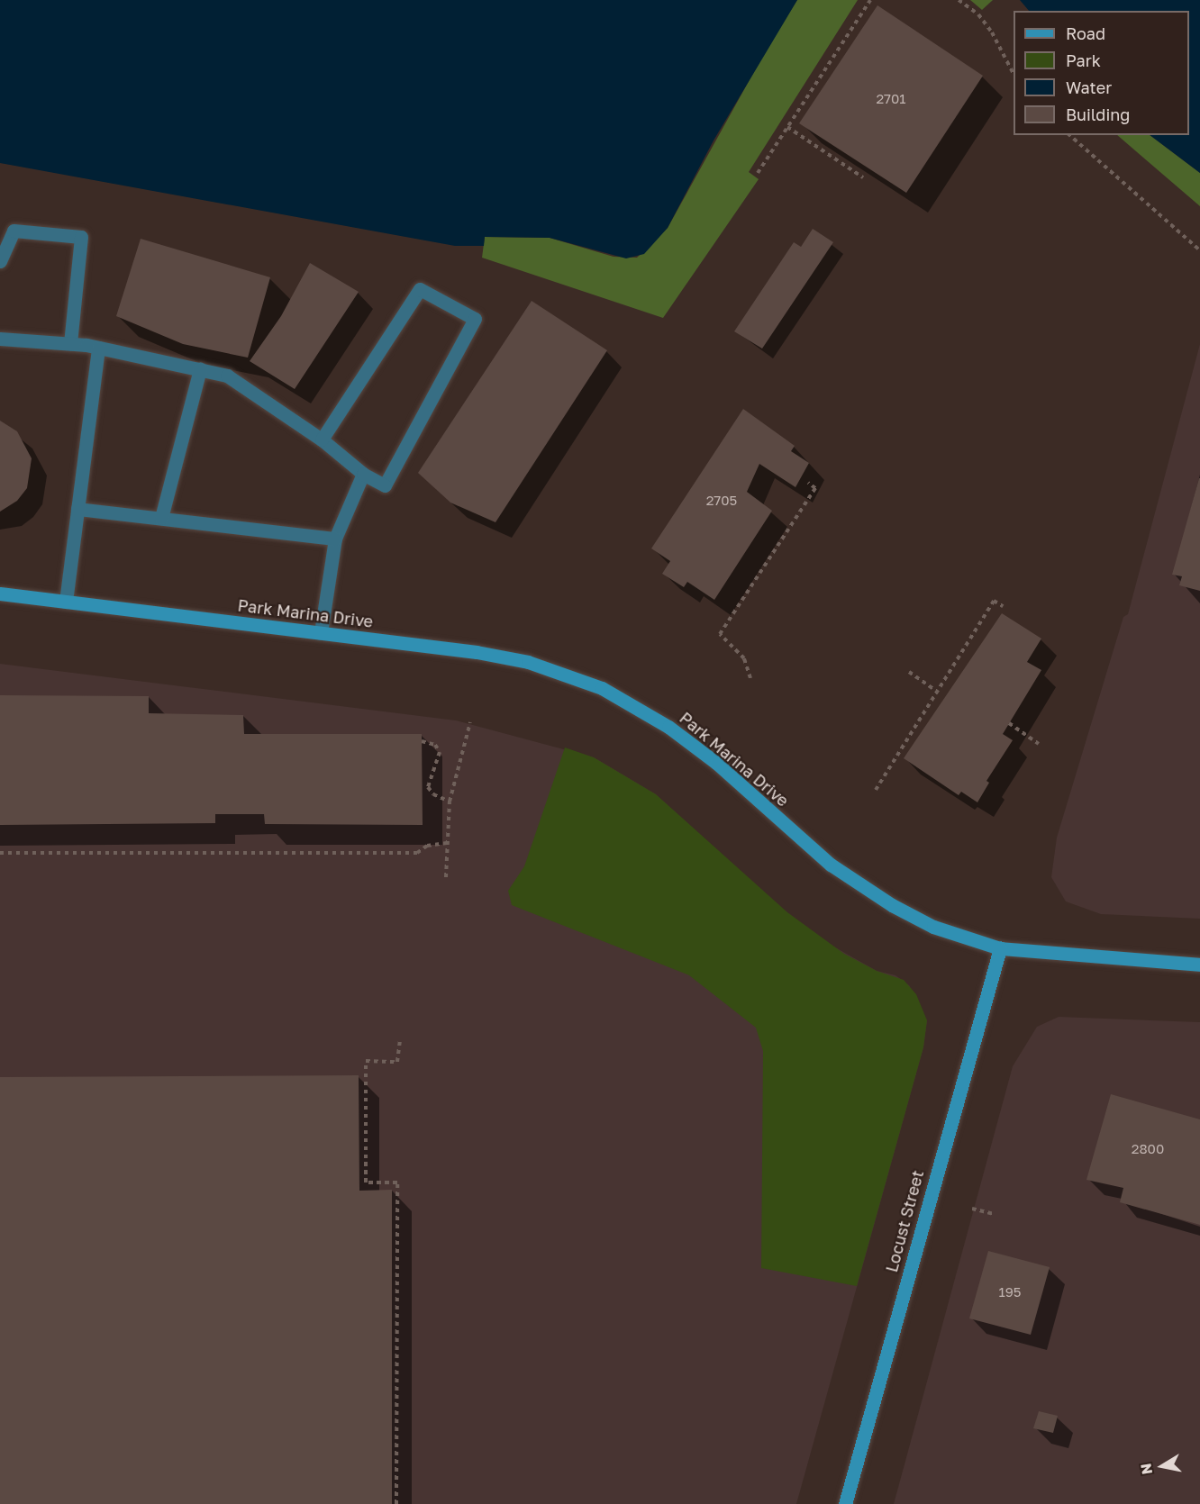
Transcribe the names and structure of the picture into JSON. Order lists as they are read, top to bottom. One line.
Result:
{"streets":{"main road":["Park Marina Drive","Locust Street"]},"crossings":[["Park Marina Drive","Locust Street"]],"house_numbers":["2701","2705","2800","195"],"legend":["Road","Park","Water","Building"],"north":"left"}
